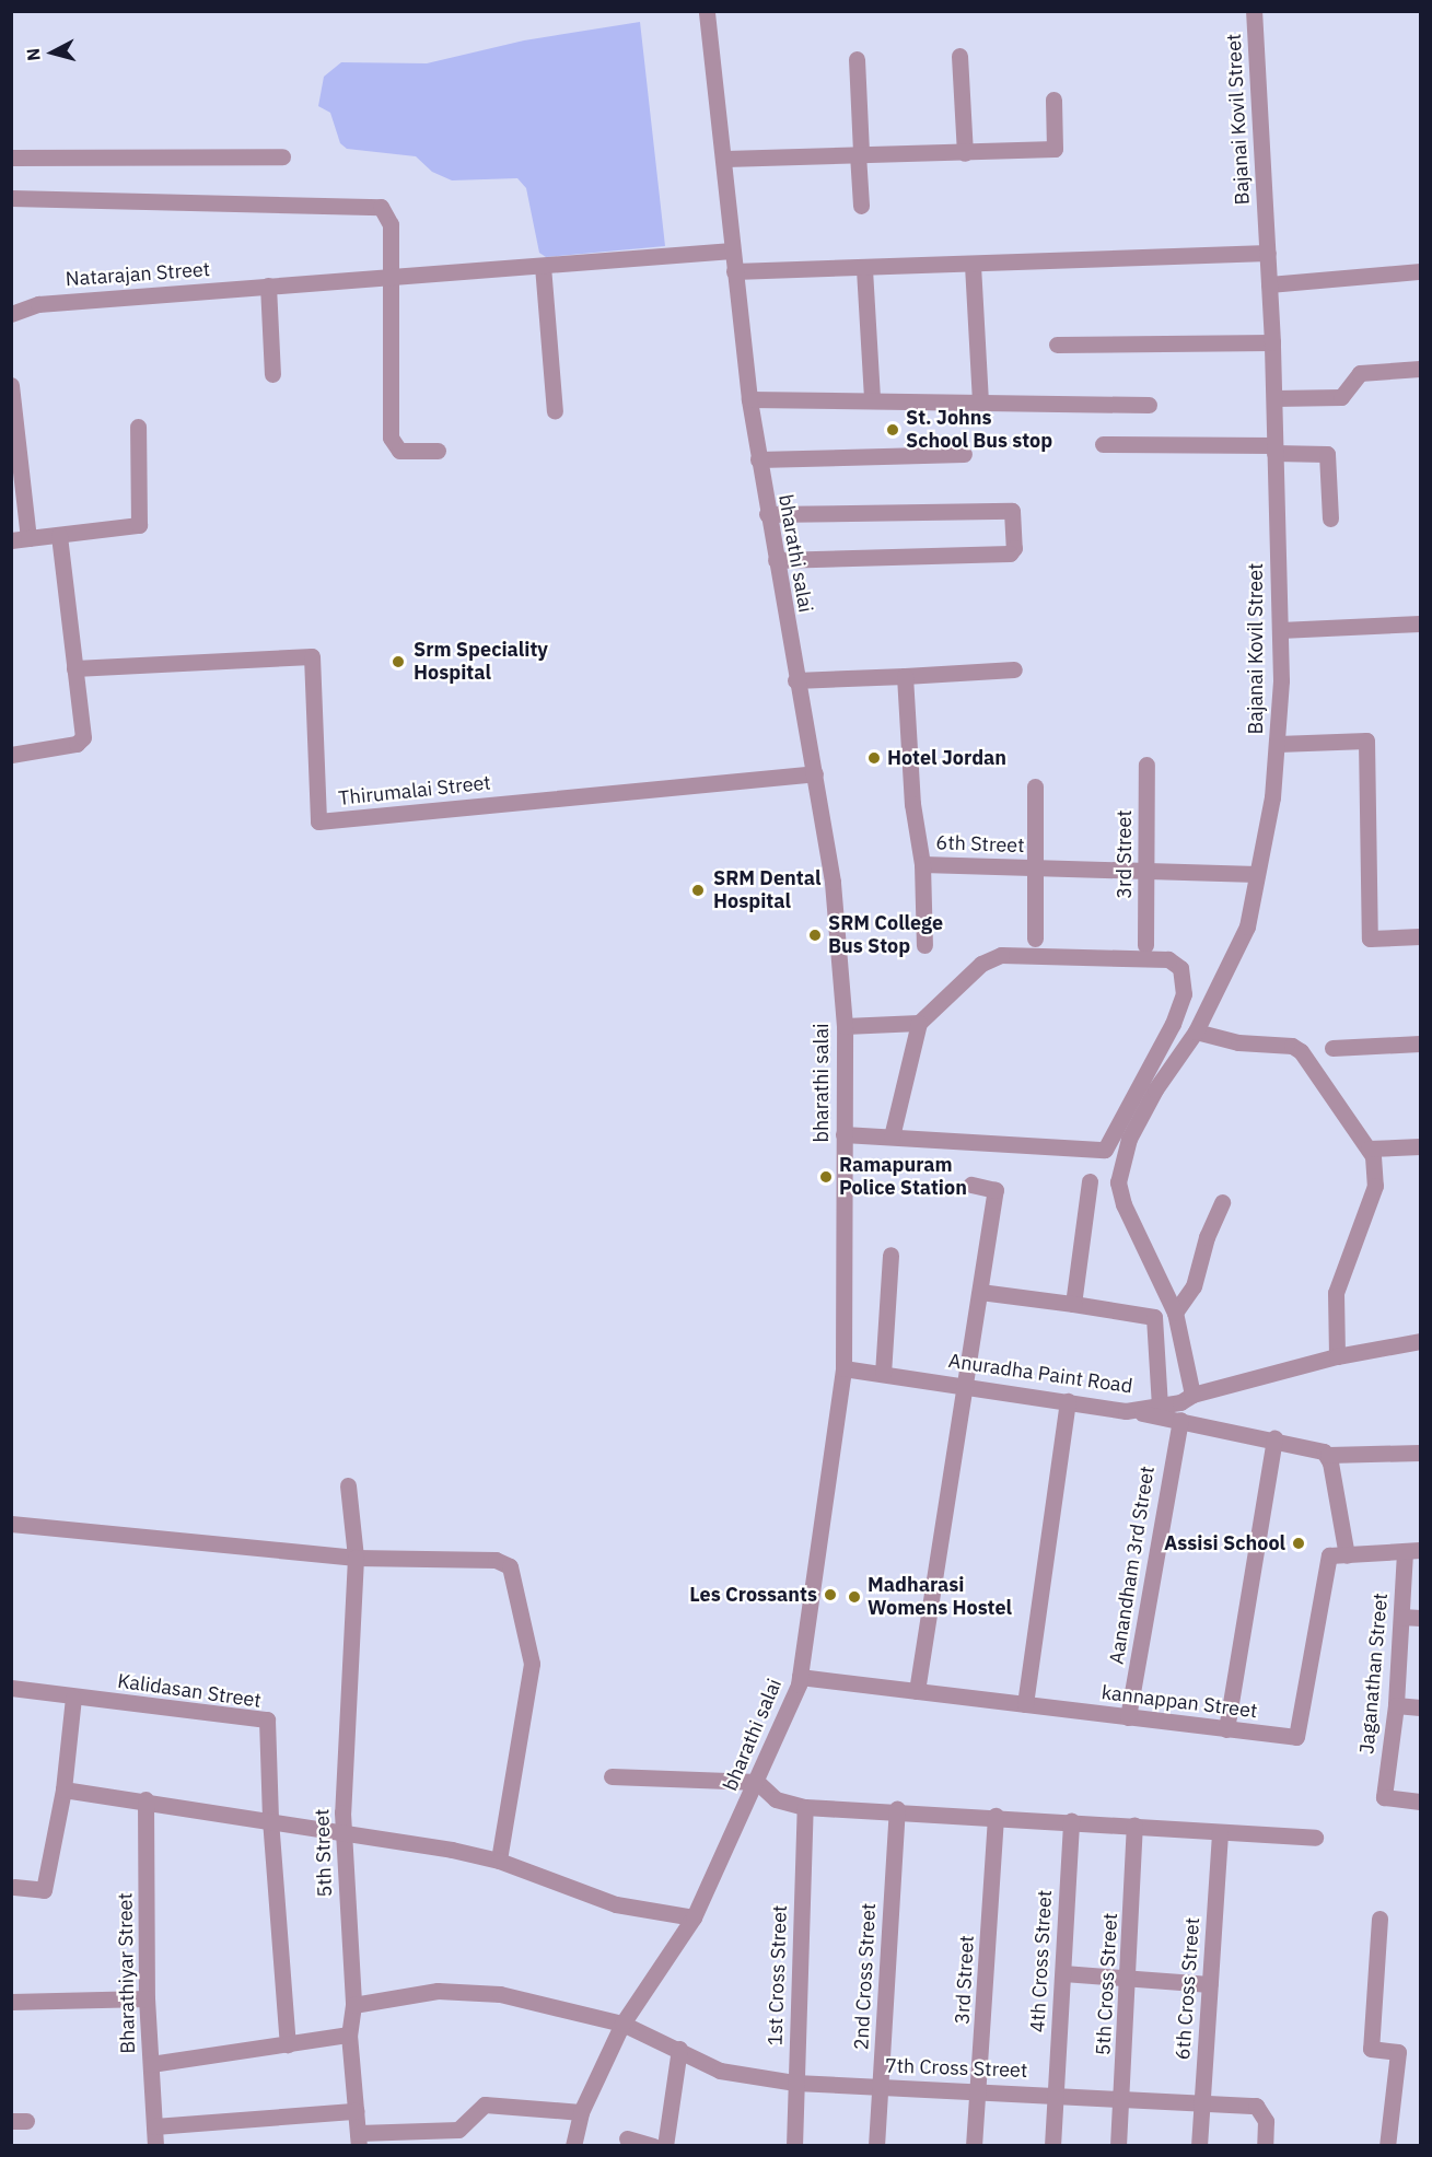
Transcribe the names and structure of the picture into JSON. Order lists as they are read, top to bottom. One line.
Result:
{"streets":{"street":["Bajanai Kovil Street","Natarajan Street","bharathi salai","Thirumalai Street","6th Street","3rd Street","Anuradha Paint Road","Aanandham 3rd Street","Jaganathan Street","Kalidasan Street","kannappan Street","5th Street","4th Cross Street","Bharathiyar Street","1st Cross Street","2nd Cross Street","5th Cross Street","6th Cross Street","7th Cross Street"]},"crossings":[["Bajanai Kovil Street","6th Street"],["Bajanai Kovil Street","Anuradha Paint Road"],["Natarajan Street","bharathi salai"],["bharathi salai","Thirumalai Street"],["bharathi salai","Anuradha Paint Road"],["bharathi salai","kannappan Street"],["bharathi salai","7th Cross Street"],["6th Street","3rd Street"],["3rd Street","7th Cross Street"],["Aanandham 3rd Street","kannappan Street"],["5th Street","7th Cross Street"],["4th Cross Street","7th Cross Street"],["1st Cross Street","7th Cross Street"],["2nd Cross Street","7th Cross Street"],["5th Cross Street","7th Cross Street"],["6th Cross Street","7th Cross Street"]],"places":["St. Johns School Bus stop","Srm Speciality Hospital","Hotel Jordan","SRM Dental Hospital","SRM College Bus Stop","Ramapuram Police Station","Assisi School","Les Crossants","Madharasi Womens Hostel"],"north":"left"}
